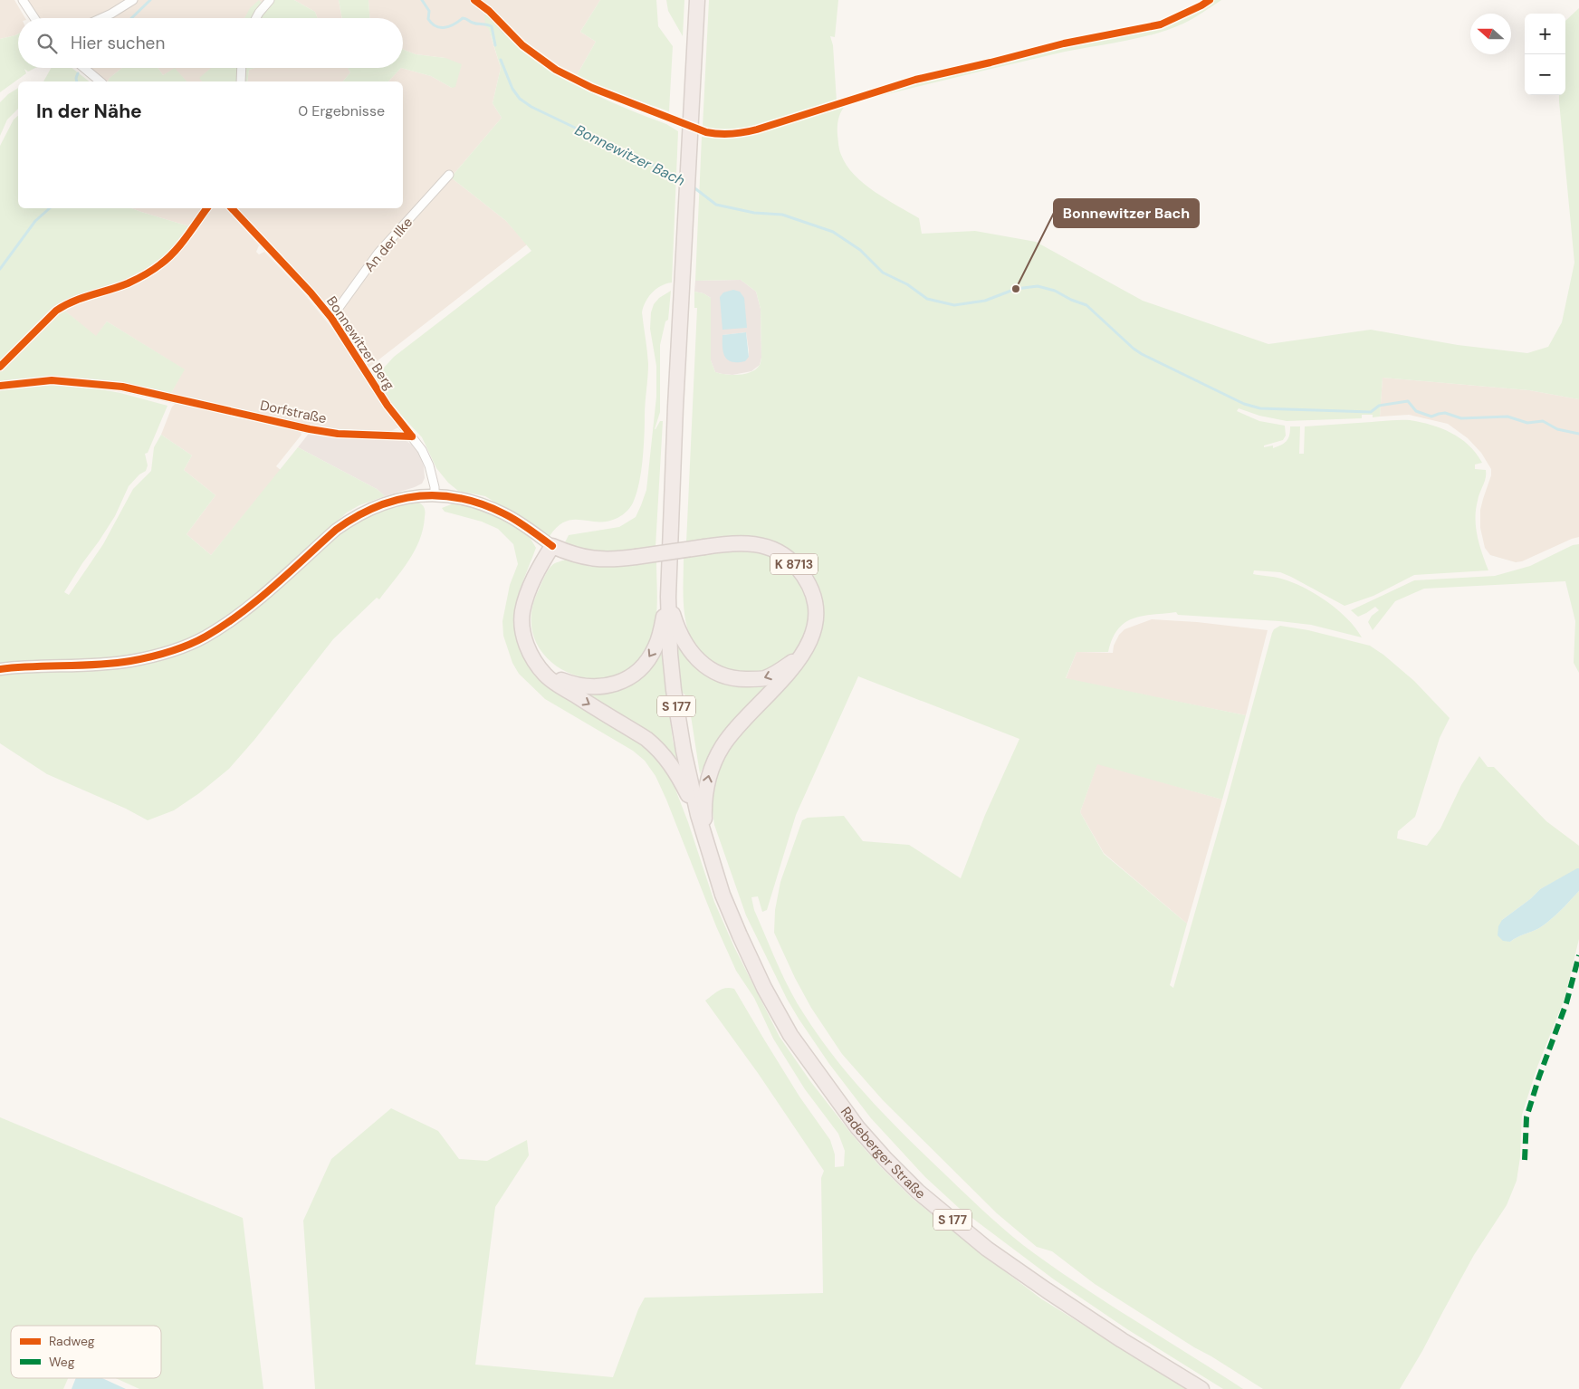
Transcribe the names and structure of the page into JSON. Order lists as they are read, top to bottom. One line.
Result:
{"streets":{"highway":["K 8713","S 177","Radeberger Straße"],"street":["An der Ilke","Bonnewitzer Berg","Dorfstraße"]},"crossings":[["An der Ilke","Bonnewitzer Berg"],["Bonnewitzer Berg","Dorfstraße"],["Bonnewitzer Berg","K 8713"],["S 177","Radeberger Straße"]],"water":["Bonnewitzer Bach"],"places":["Bonnewitzer Bach"],"legend":["Radweg","Weg"],"north":"left","page":{"map_buttons":["+","−"],"search":"Hier suchen","heading":["In der Nähe","0 Ergebnisse"]}}
